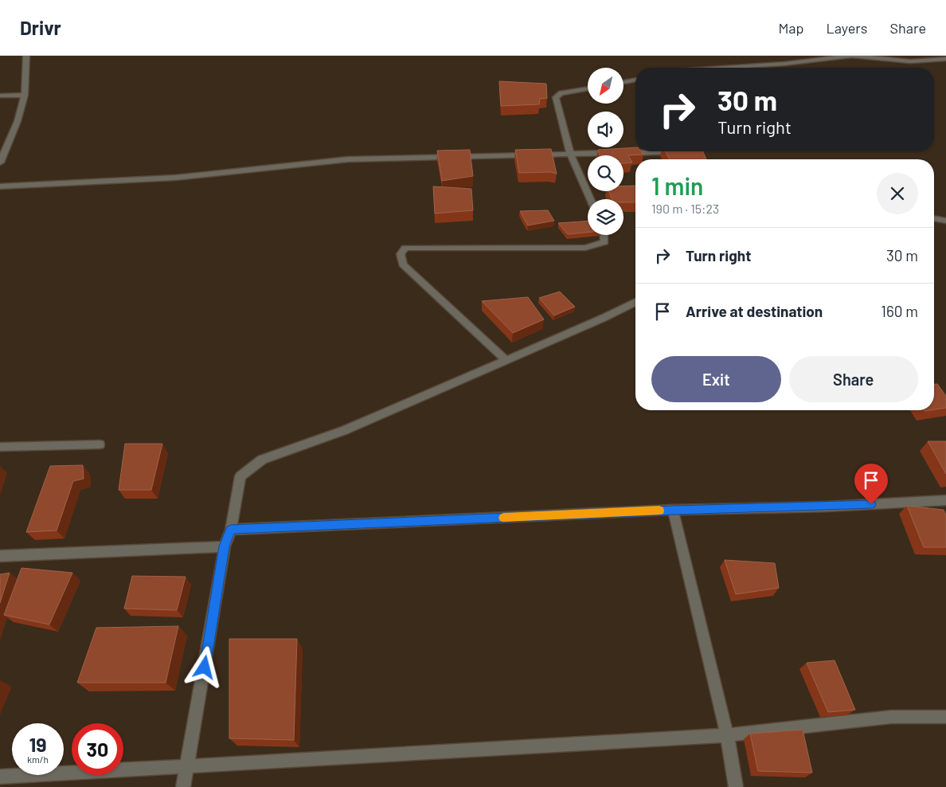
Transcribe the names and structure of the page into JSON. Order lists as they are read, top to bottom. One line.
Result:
{"north":"bottom left","page":{"header":"Drivr","nav":["Map","Layers","Share"],"turn":["30 m","Turn right"],"heading":["1 min","190 m · 15:23"],"list":[{"name":"Turn right","value":"30 m"},{"name":"Arrive at destination","value":"160 m"}],"buttons":["Exit","Share"],"speed":"19 km/h","limit":"30"}}
